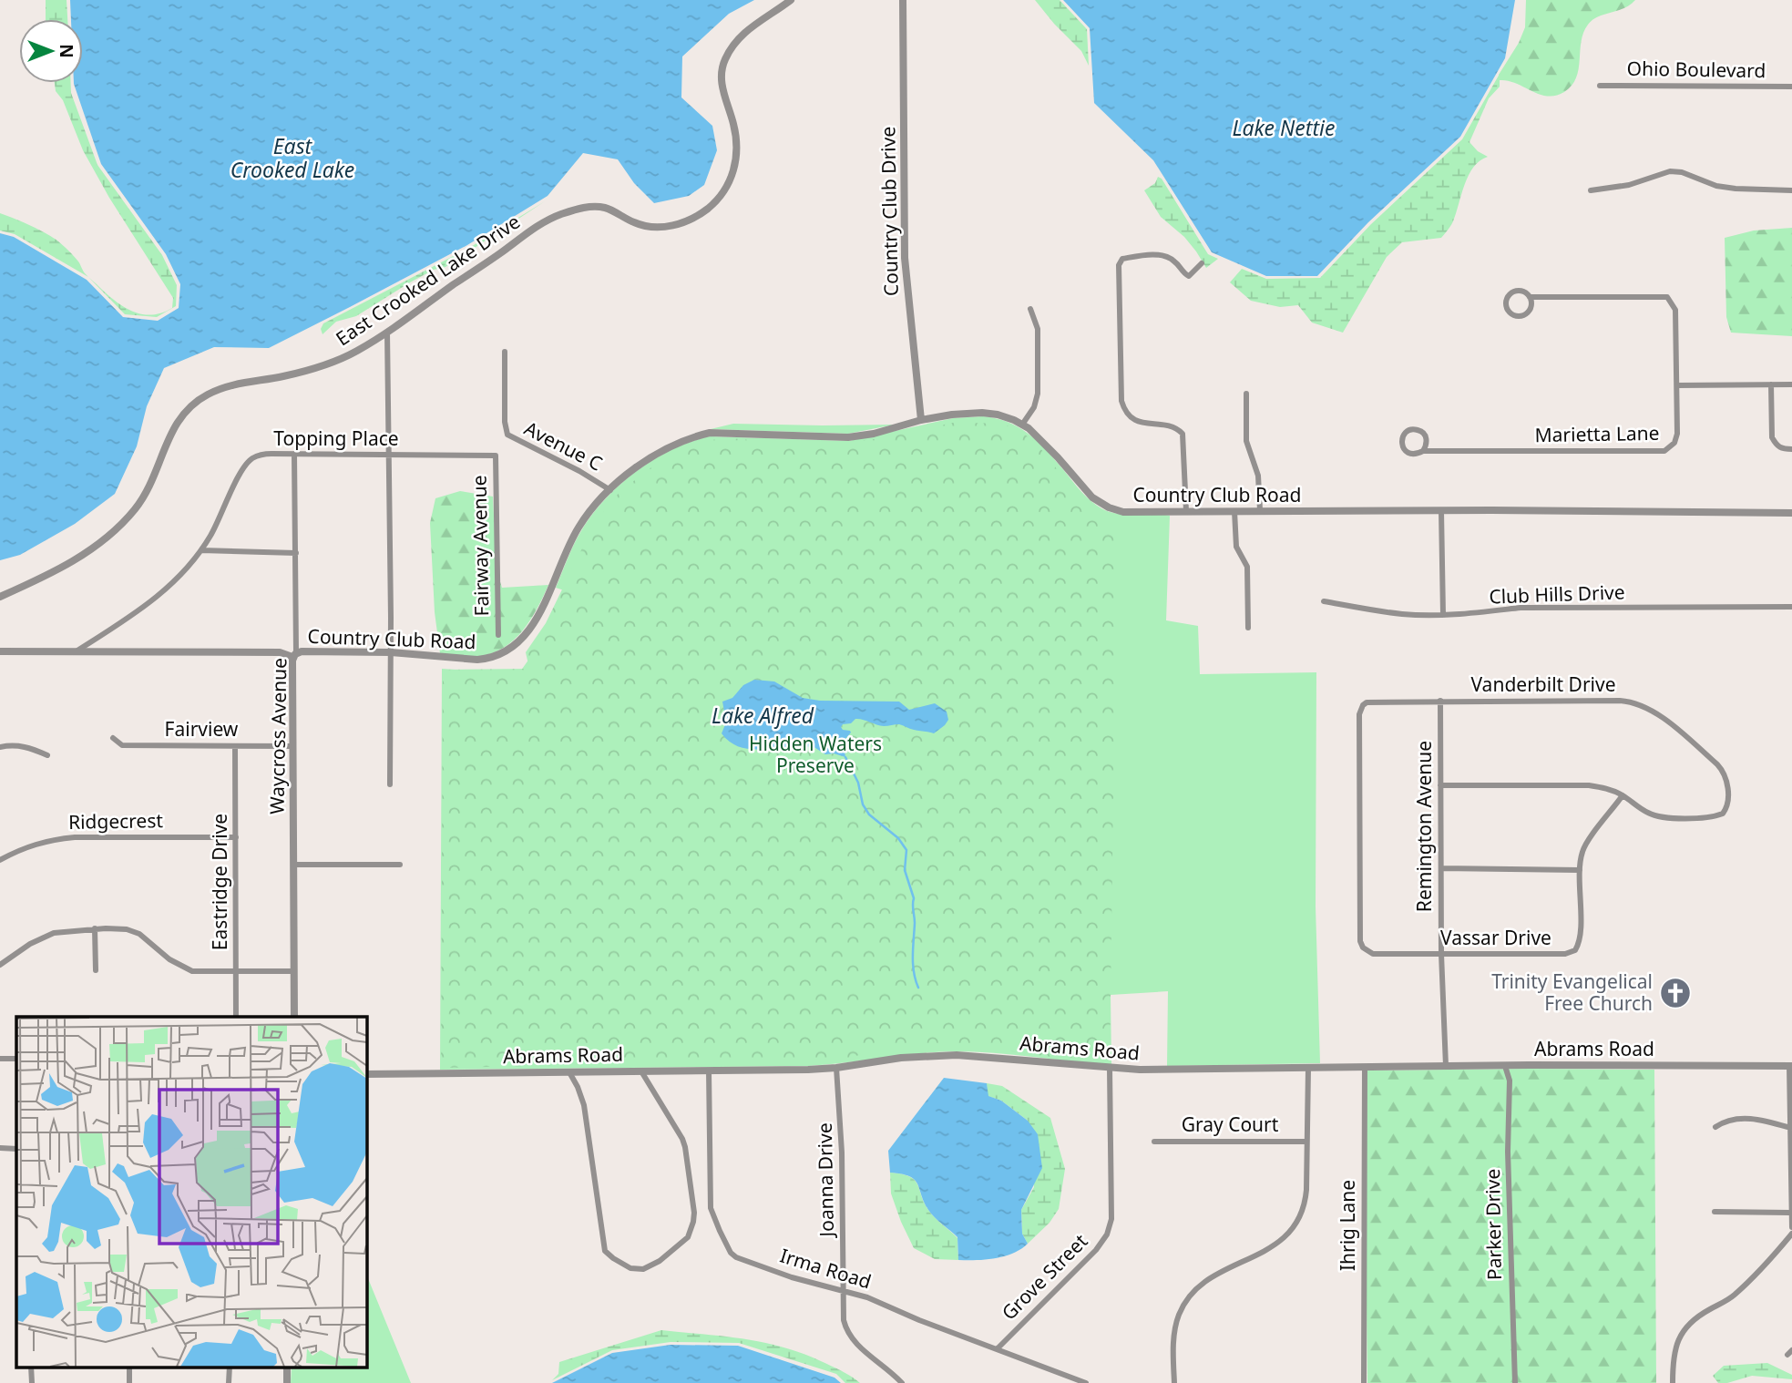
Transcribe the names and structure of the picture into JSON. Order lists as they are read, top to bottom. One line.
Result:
{"streets":{"street":["Ohio Boulevard","Country Club Drive","East Crooked Lake Drive","Marietta Lane","Topping Place","Avenue C","Country Club Road","Fairway Avenue","Club Hills Drive","Vanderbilt Drive","Fairview","Waycross Avenue","Ridgecrest","Remington Avenue","Eastridge Drive","Vassar Drive","Abrams Road","Gray Court","Joanna Drive","Parker Drive","Ihrig Lane","Irma Road","Grove Street"]},"crossings":[["Country Club Drive","Country Club Road"],["Topping Place","Country Club Road"],["Topping Place","Fairway Avenue"],["Topping Place","Waycross Avenue"],["Avenue C","Country Club Road"],["Country Club Road","Waycross Avenue"],["Vanderbilt Drive","Remington Avenue"],["Vanderbilt Drive","Vassar Drive"],["Fairview","Waycross Avenue"],["Fairview","Eastridge Drive"],["Ridgecrest","Eastridge Drive"],["Remington Avenue","Vassar Drive"],["Remington Avenue","Abrams Road"],["Abrams Road","Joanna Drive"],["Abrams Road","Parker Drive"],["Abrams Road","Ihrig Lane"],["Abrams Road","Irma Road"],["Abrams Road","Grove Street"],["Joanna Drive","Irma Road"],["Irma Road","Grove Street"]],"water":["Lake Nettie","East Crooked Lake","Lake Alfred"],"parks":["Hidden Waters Preserve"],"places":{"church":["Trinity Evangelical Free Church"]},"north":"right"}
